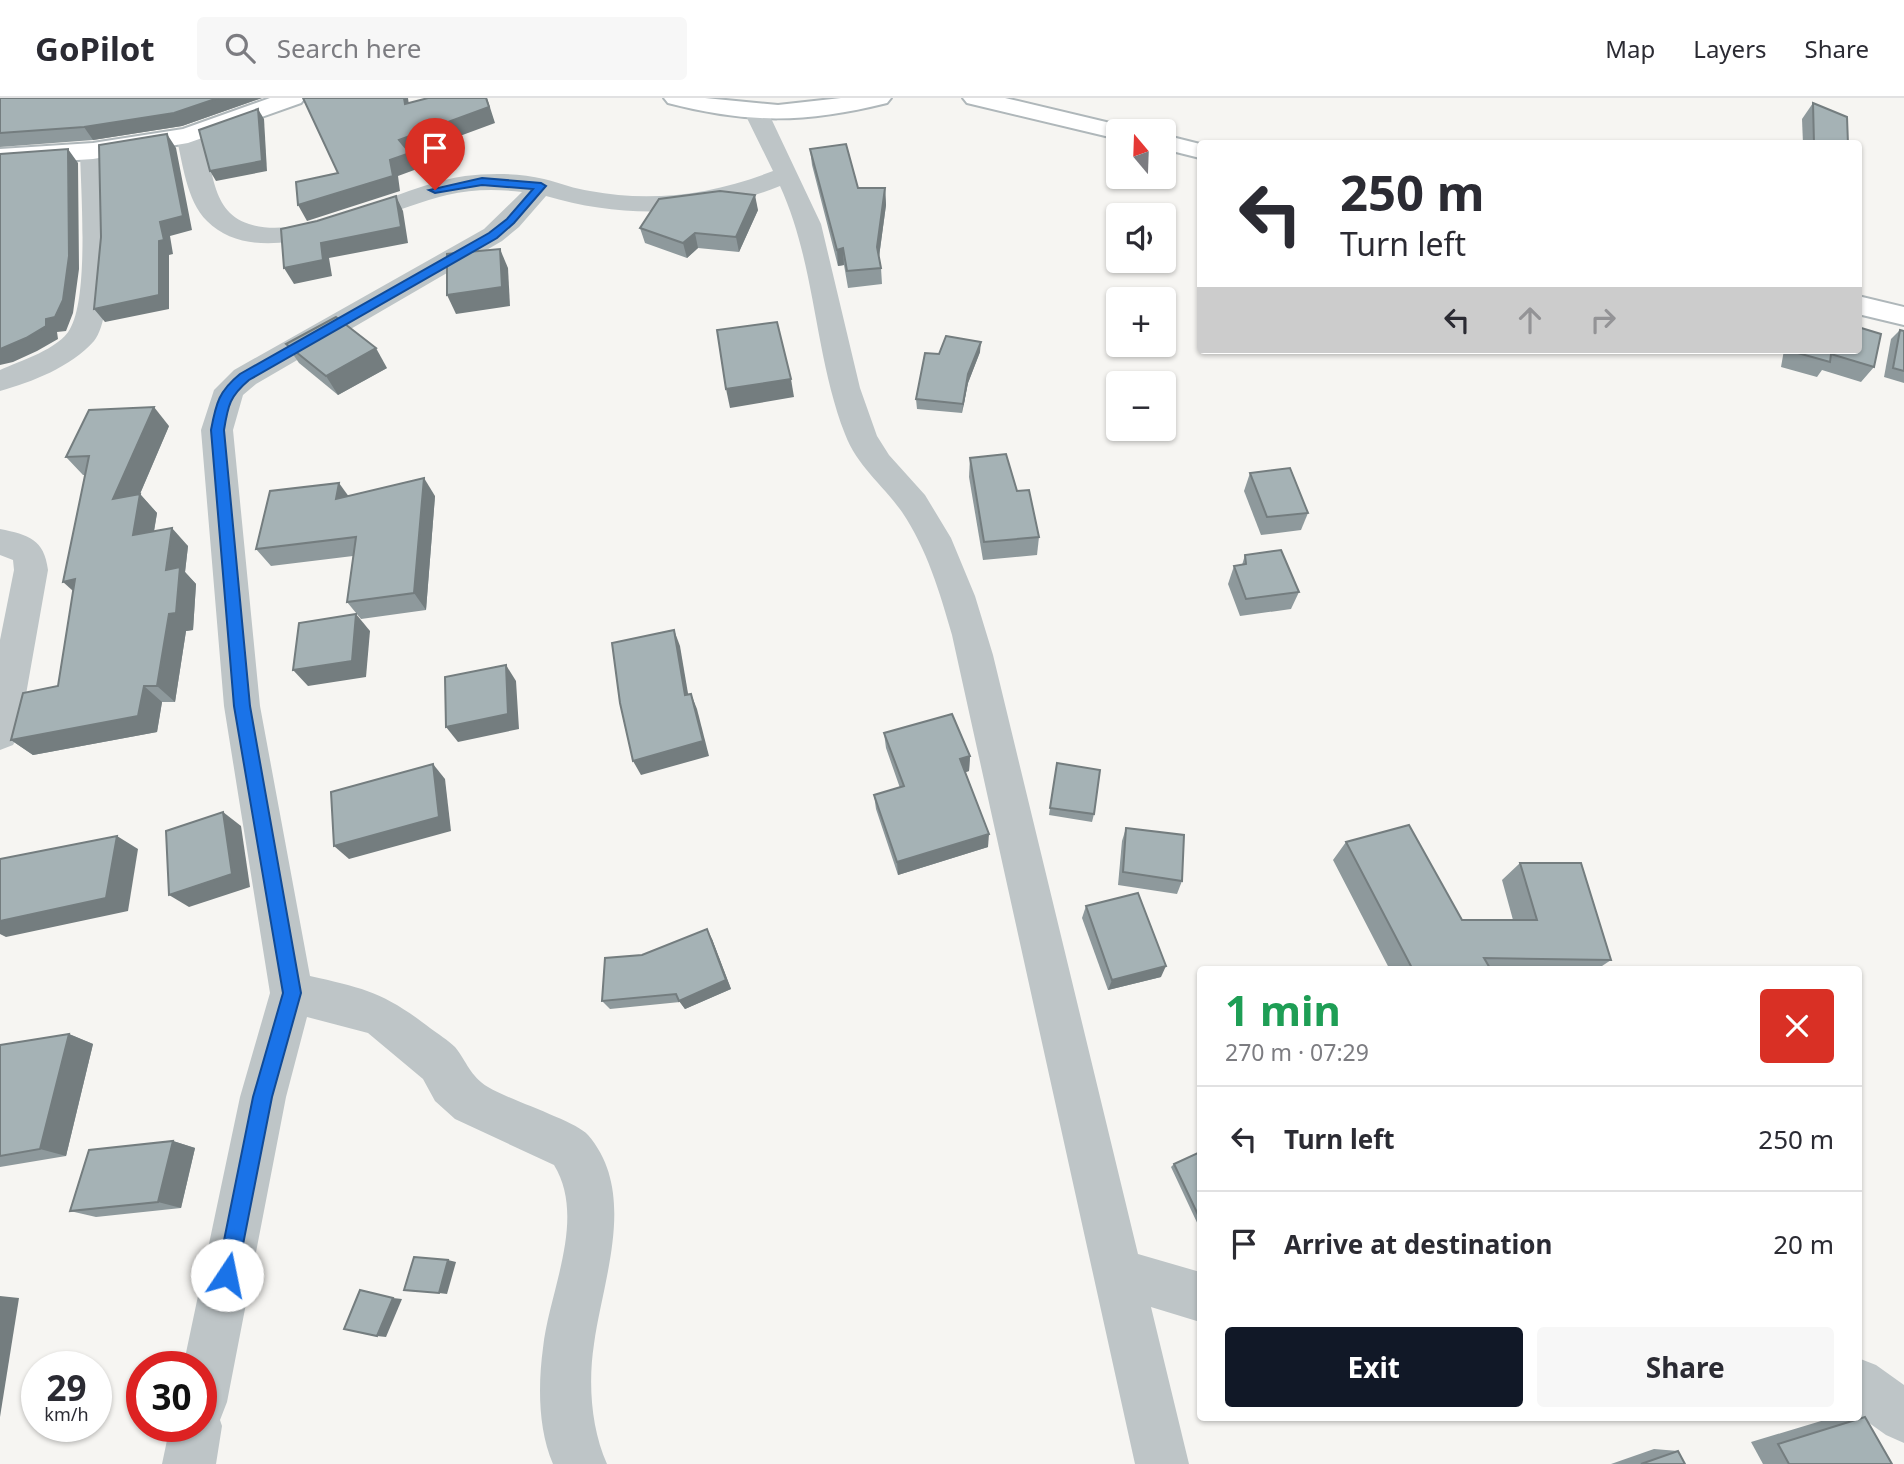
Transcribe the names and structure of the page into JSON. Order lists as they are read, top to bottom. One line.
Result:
{"north":"top","page":{"header":"GoPilot","search":"Search here","nav":["Map","Layers","Share"],"map_buttons":["+","−"],"turn":["250 m","Turn left"],"heading":["1 min","270 m · 07:29"],"list":[{"name":"Turn left","value":"250 m"},{"name":"Arrive at destination","value":"20 m"}],"buttons":["Exit","Share"],"speed":"29 km/h","limit":"30"}}
